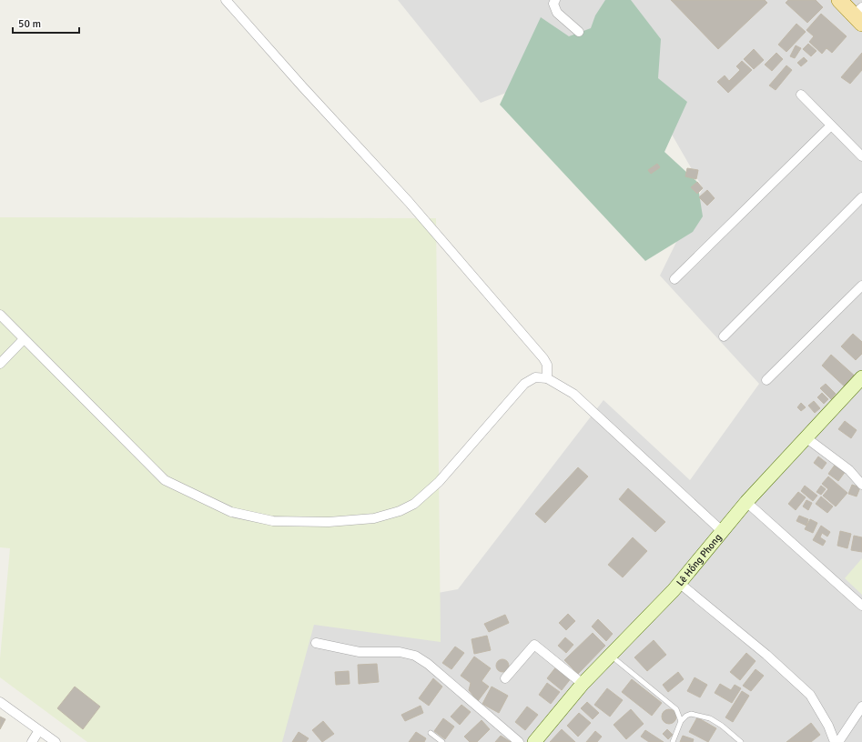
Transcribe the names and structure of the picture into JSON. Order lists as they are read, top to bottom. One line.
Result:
{"streets":{"street":["Lê Hồng Phong"]},"scale_bar":"50 m"}
